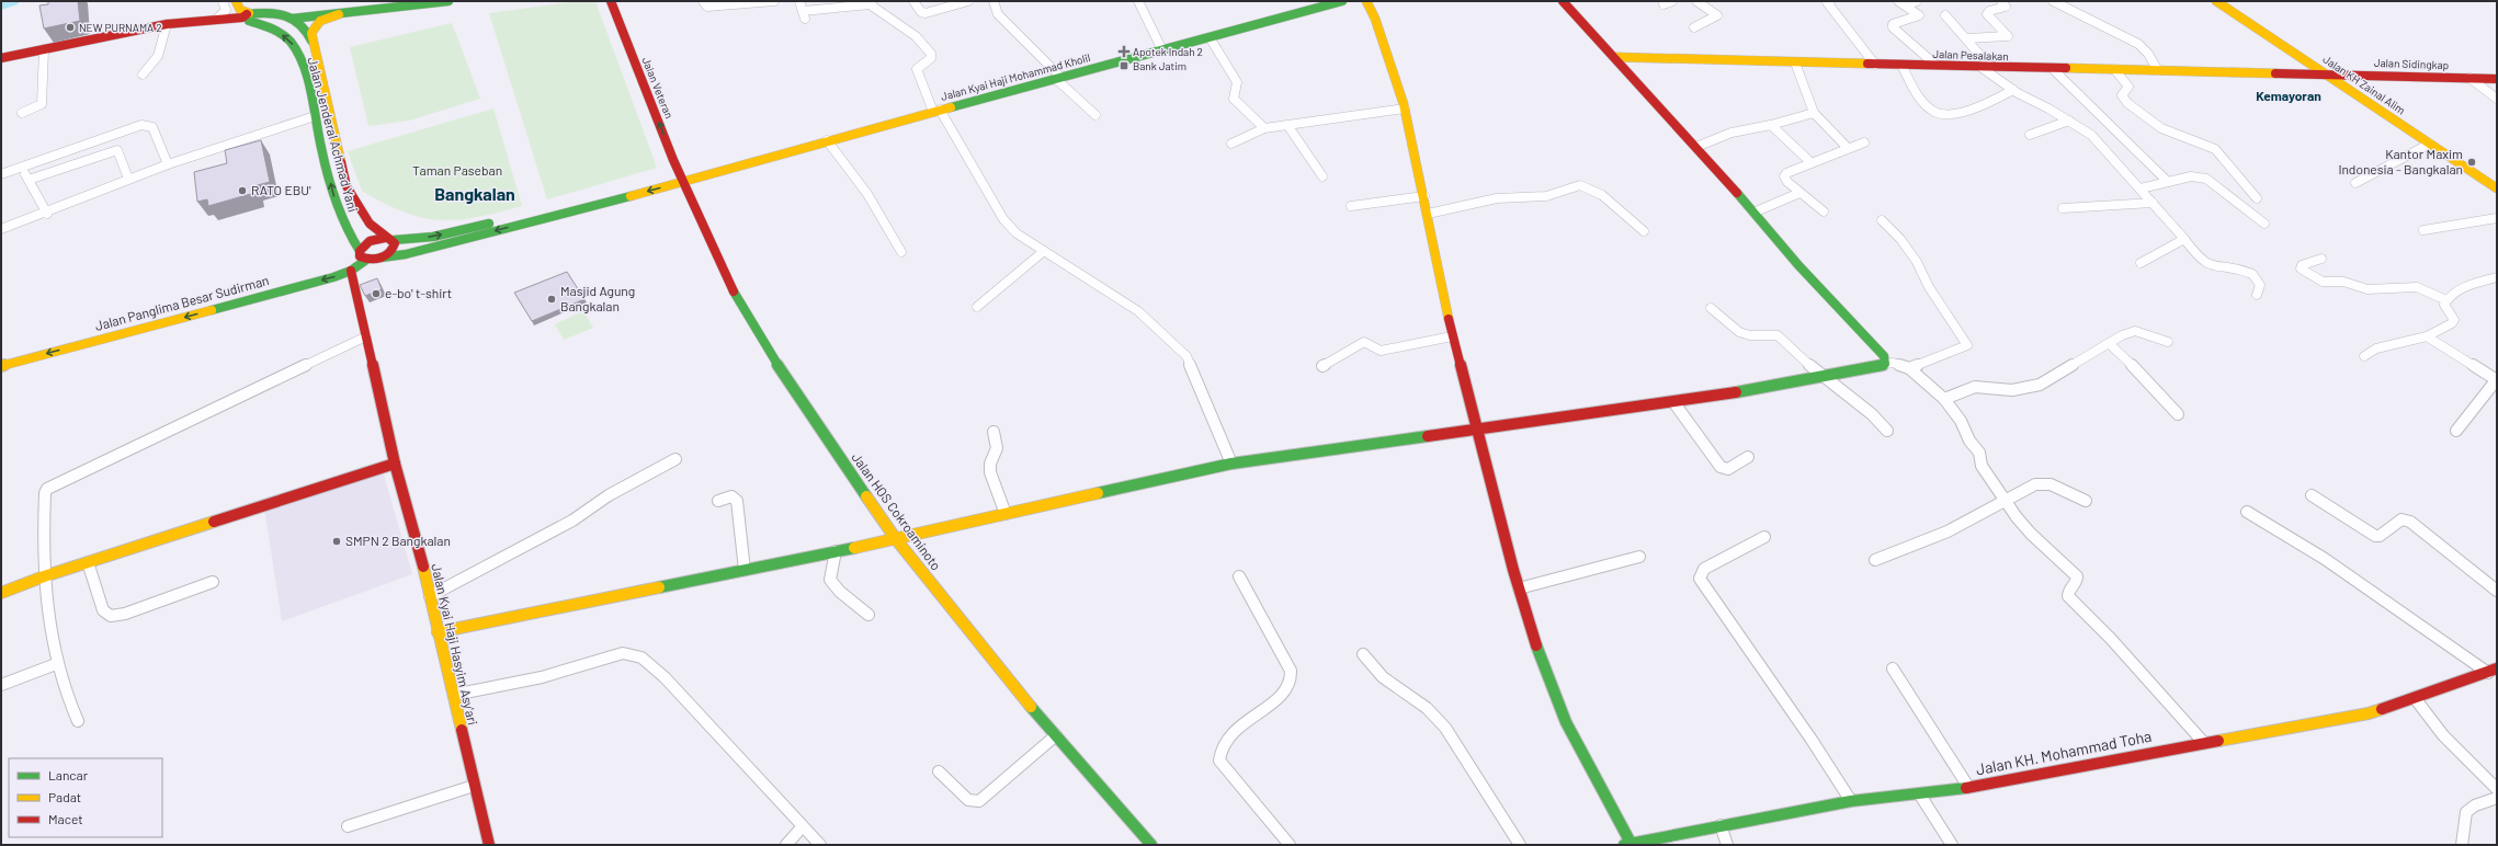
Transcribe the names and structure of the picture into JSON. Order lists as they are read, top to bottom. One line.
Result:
{"streets":{"street":["Jalan Pesalakan","Jalan Sidingkap","Jalan Kyai Haji Mohammad Kholil","Jalan KH Zainal Alim","Jalan Veteran","Jalan Jenderal Achmad Yani","Jalan Panglima Besar Sudirman","Jalan HOS Cokroaminoto","Jalan Kyai Haji Hasyim Asy'ari","Jalan KH. Mohammad Toha"]},"crossings":[["Jalan Pesalakan","Jalan Sidingkap"],["Jalan Pesalakan","Jalan KH Zainal Alim"],["Jalan Sidingkap","Jalan KH Zainal Alim"],["Jalan Kyai Haji Mohammad Kholil","Jalan Veteran"],["Jalan Kyai Haji Mohammad Kholil","Jalan HOS Cokroaminoto"],["Jalan Veteran","Jalan HOS Cokroaminoto"],["Jalan Jenderal Achmad Yani","Jalan Panglima Besar Sudirman"],["Jalan Panglima Besar Sudirman","Jalan Kyai Haji Hasyim Asy'ari"]],"one_way":["Jalan Veteran","Jalan Panglima Besar Sudirman"],"districts":["Kemayoran","Bangkalan"],"parks":["Taman Paseban"],"places":{"other":["NEW PURNAMA 2","Kantor Maxim Indonesia - Bangkalan","RATO EBU'","e-bo' t-shirt","Masjid Agung Bangkalan","SMPN 2 Bangkalan"],"health":["Apotek Indah 2"],"transit":["Bank Jatim"]},"legend":["Lancar","Padat","Macet"]}
